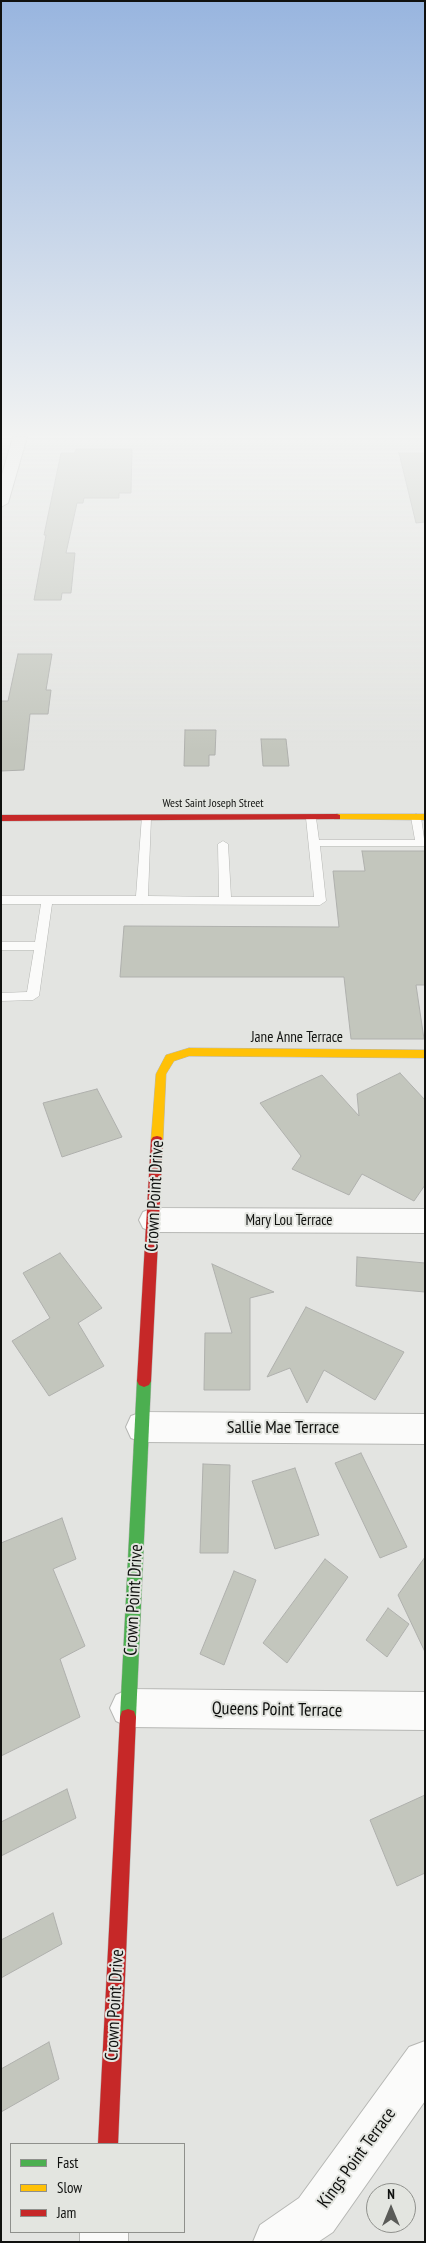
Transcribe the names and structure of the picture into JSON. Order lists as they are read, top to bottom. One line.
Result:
{"streets":{"street":["West Saint Joseph Street","Jane Anne Terrace","Crown Point Drive","Mary Lou Terrace","Sallie Mae Terrace","Queens Point Terrace","Kings Point Terrace"]},"crossings":[["Jane Anne Terrace","Crown Point Drive"],["Crown Point Drive","Mary Lou Terrace"],["Crown Point Drive","Sallie Mae Terrace"],["Crown Point Drive","Queens Point Terrace"]],"legend":["Fast","Slow","Jam"],"north":"top"}
